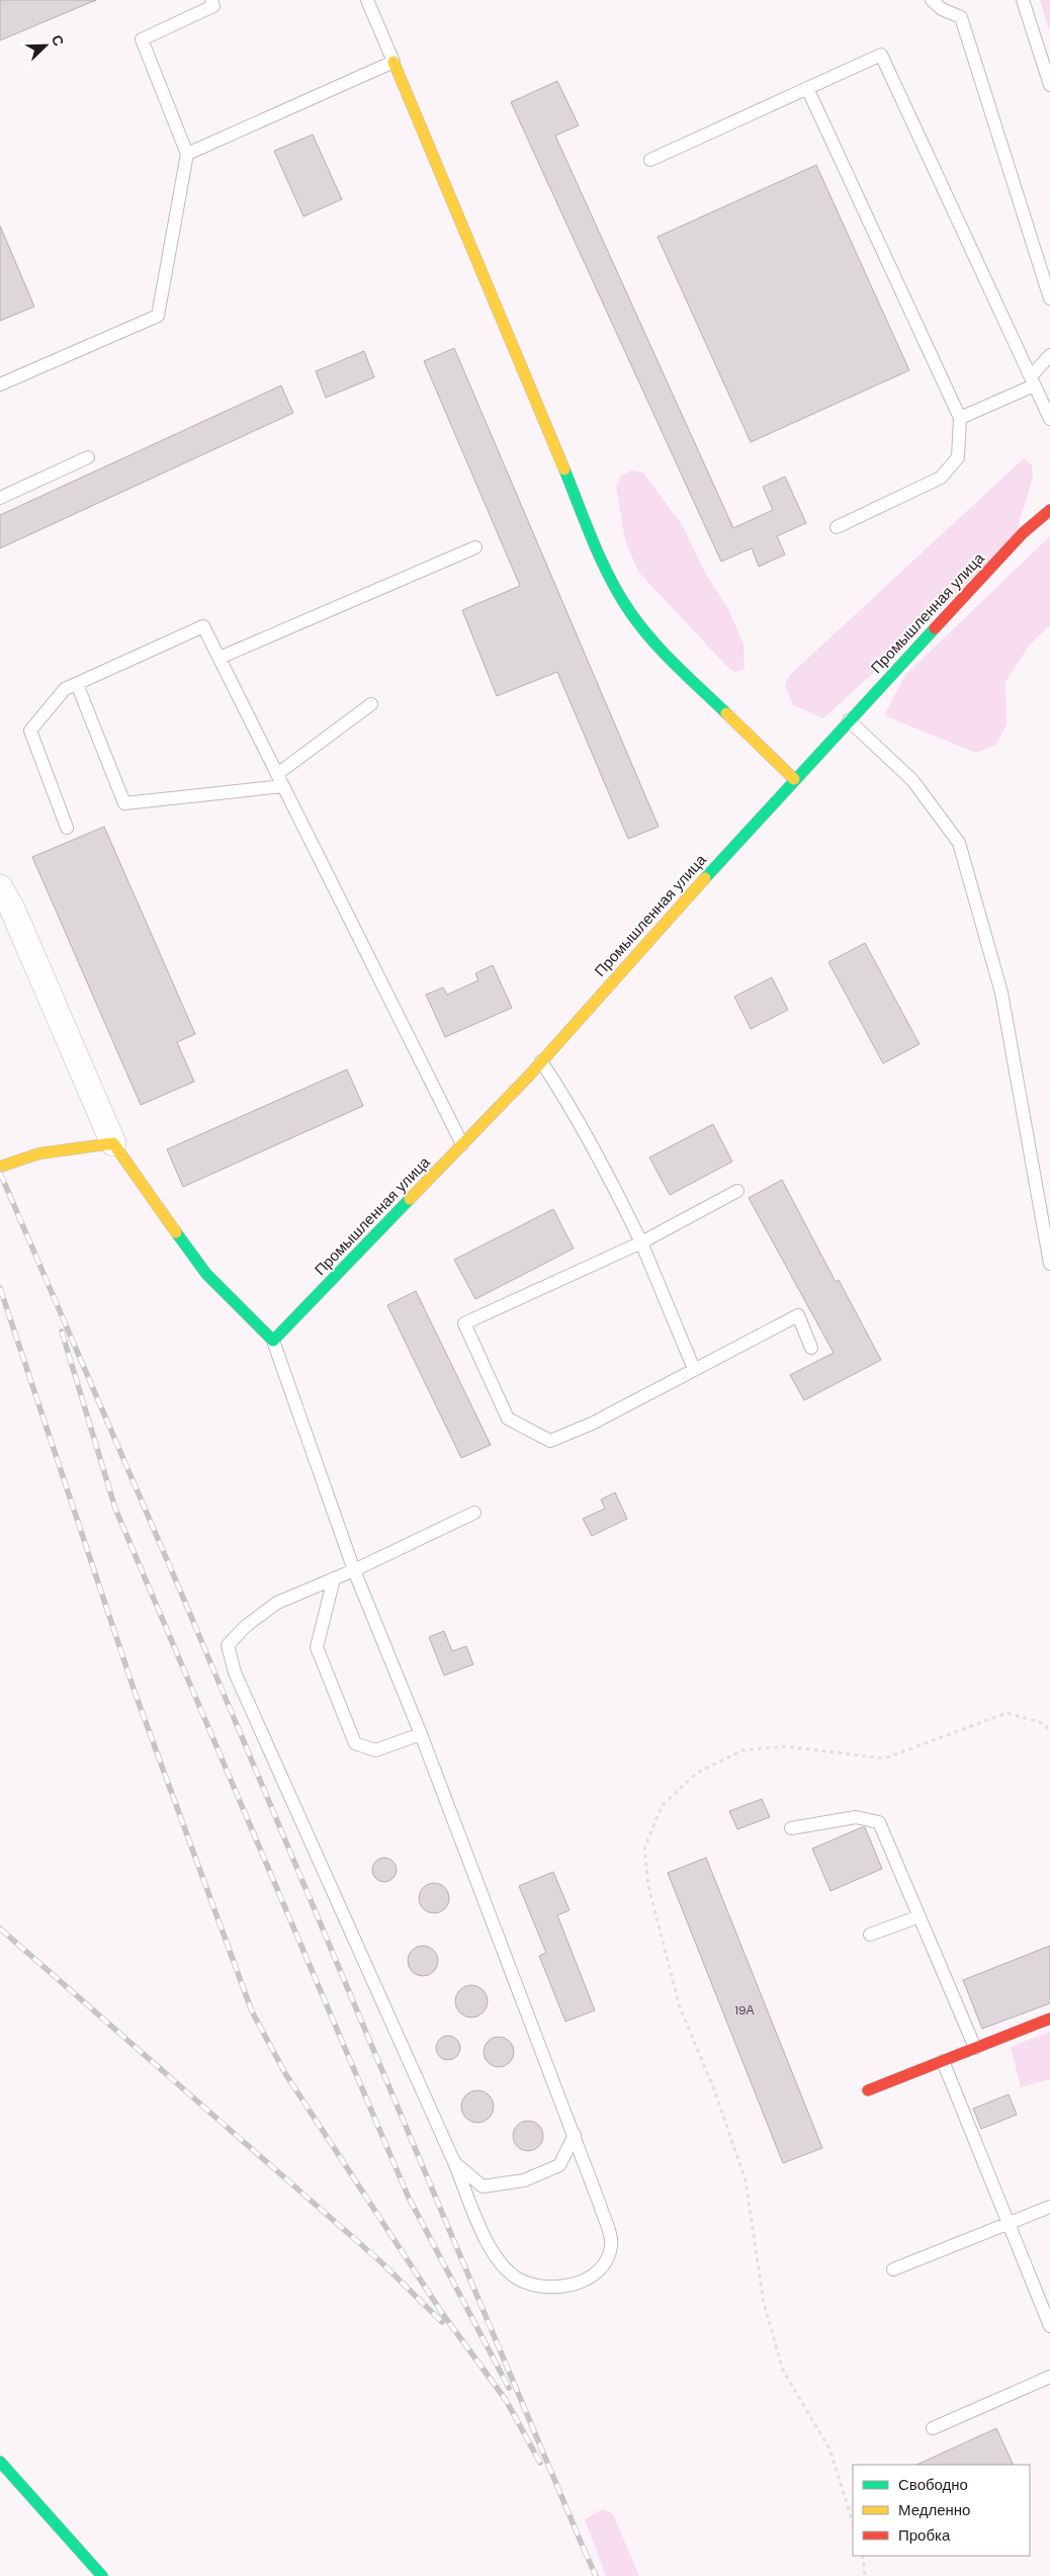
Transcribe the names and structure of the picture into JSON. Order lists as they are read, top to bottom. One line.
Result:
{"streets":{"street":["Промышленная улица"]},"house_numbers":["19А"],"legend":["Свободно","Медленно","Пробка"],"north":"top right"}
